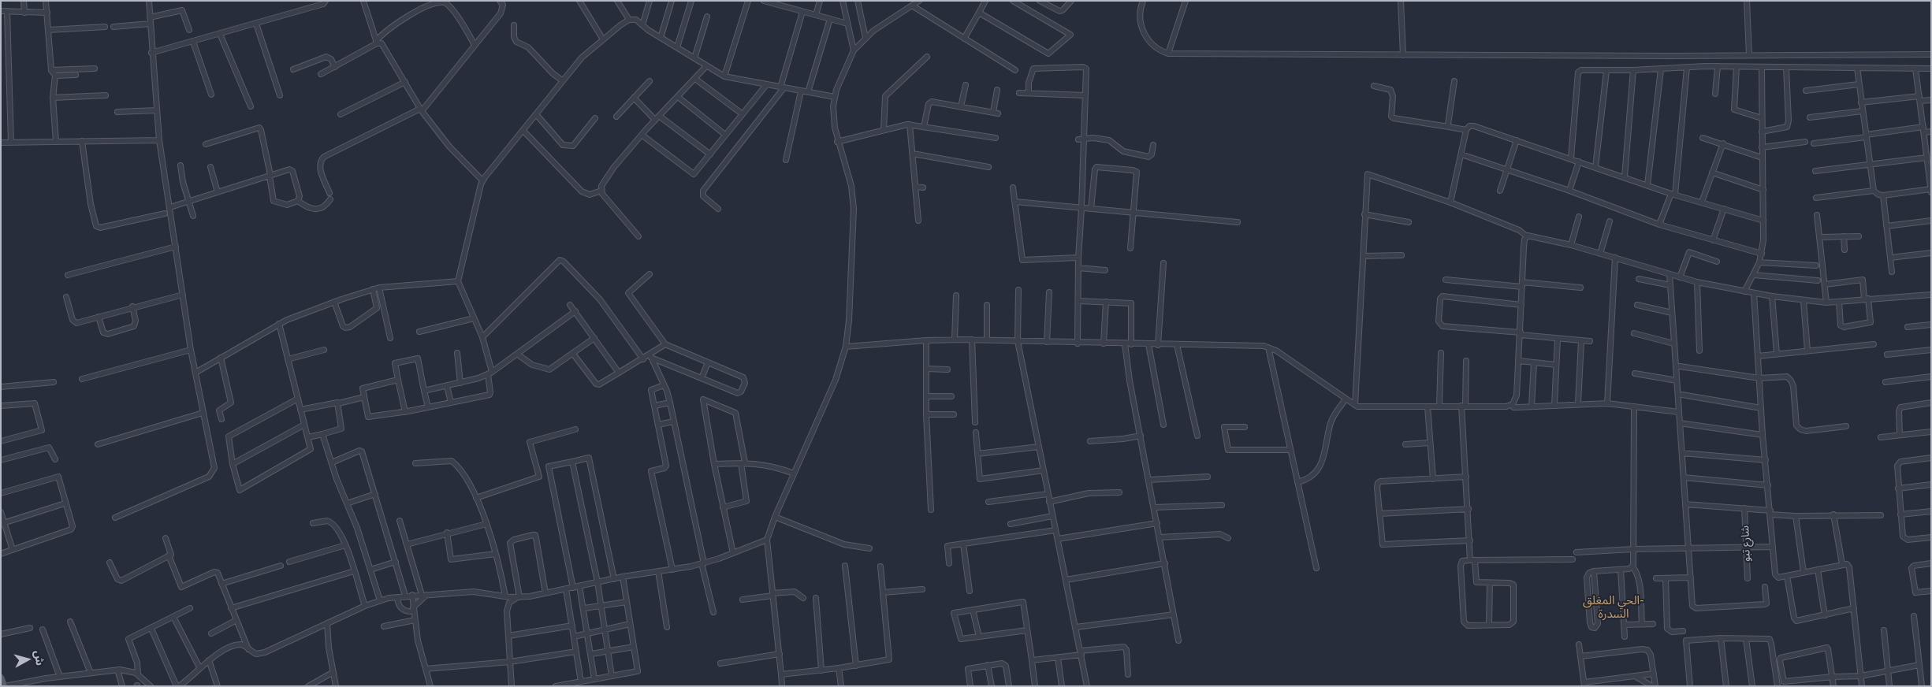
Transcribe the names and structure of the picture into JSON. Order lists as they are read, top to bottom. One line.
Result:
{"streets":{"street":["شارع تبو"]},"districts":["الحي المغلق- السدرة"],"north":"right"}
